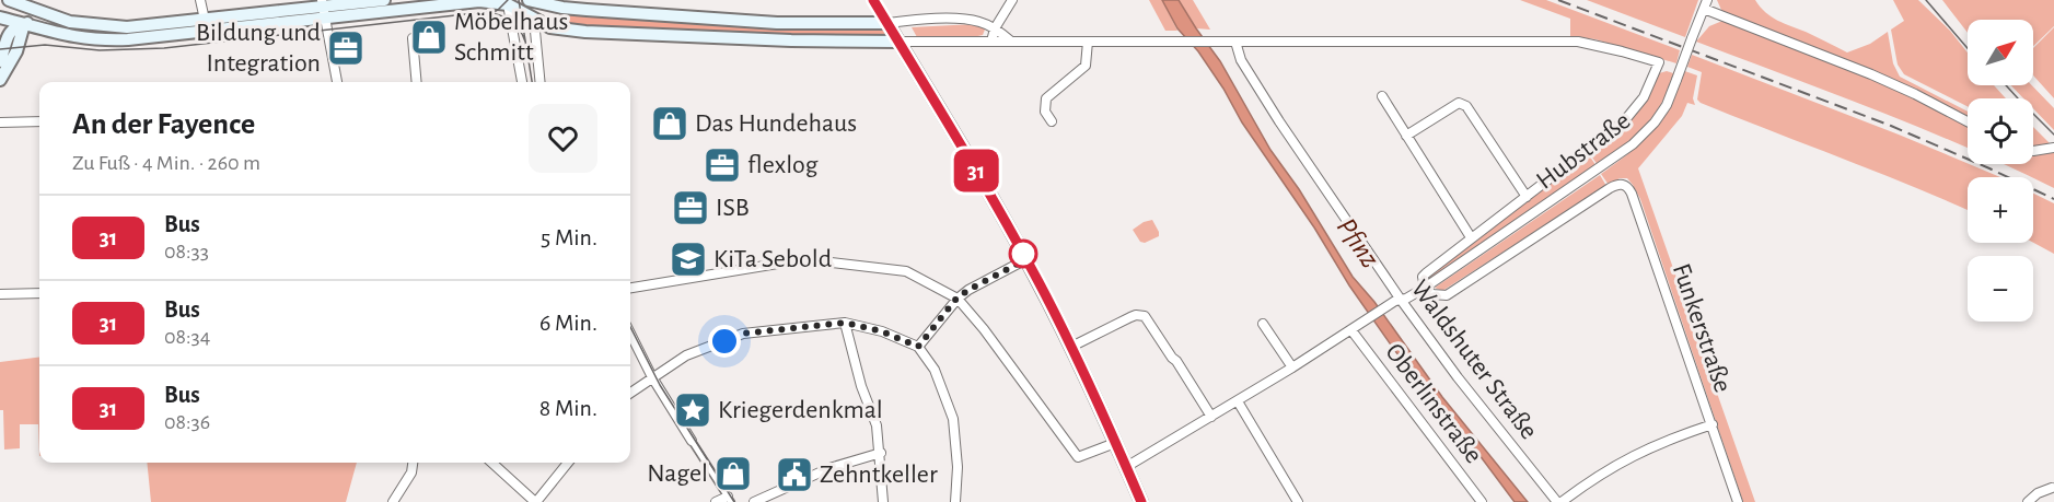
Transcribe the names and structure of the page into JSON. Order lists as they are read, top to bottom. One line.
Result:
{"streets":{"street":["Hubstraße","Funkerstraße","Waldshuter Straße","Oberlinstraße"]},"crossings":[["Hubstraße","Funkerstraße"],["Hubstraße","Waldshuter Straße"],["Hubstraße","Oberlinstraße"]],"water":["Pfinz"],"places":{"shop":["Möbelhaus Schmitt","Das Hundehaus","Nagel"],"office":["Bildung und Integration","flexlog","ISB"],"school or university":["KiTa Sebold"],"place":["Kriegerdenkmal"],"public building":["Zehntkeller"]},"lines":["bus line 31"],"north":"top right","page":{"on_map":"31","map_buttons":["+","−"],"heading":["An der Fayence","Zu Fuß · 4 Min. · 260 m"],"list":[{"mark":"31","name":"Bus","note":"08:33","value":"5 Min."},{"mark":"31","name":"Bus","note":"08:34","value":"6 Min."},{"mark":"31","name":"Bus","note":"08:36","value":"8 Min."}]}}
